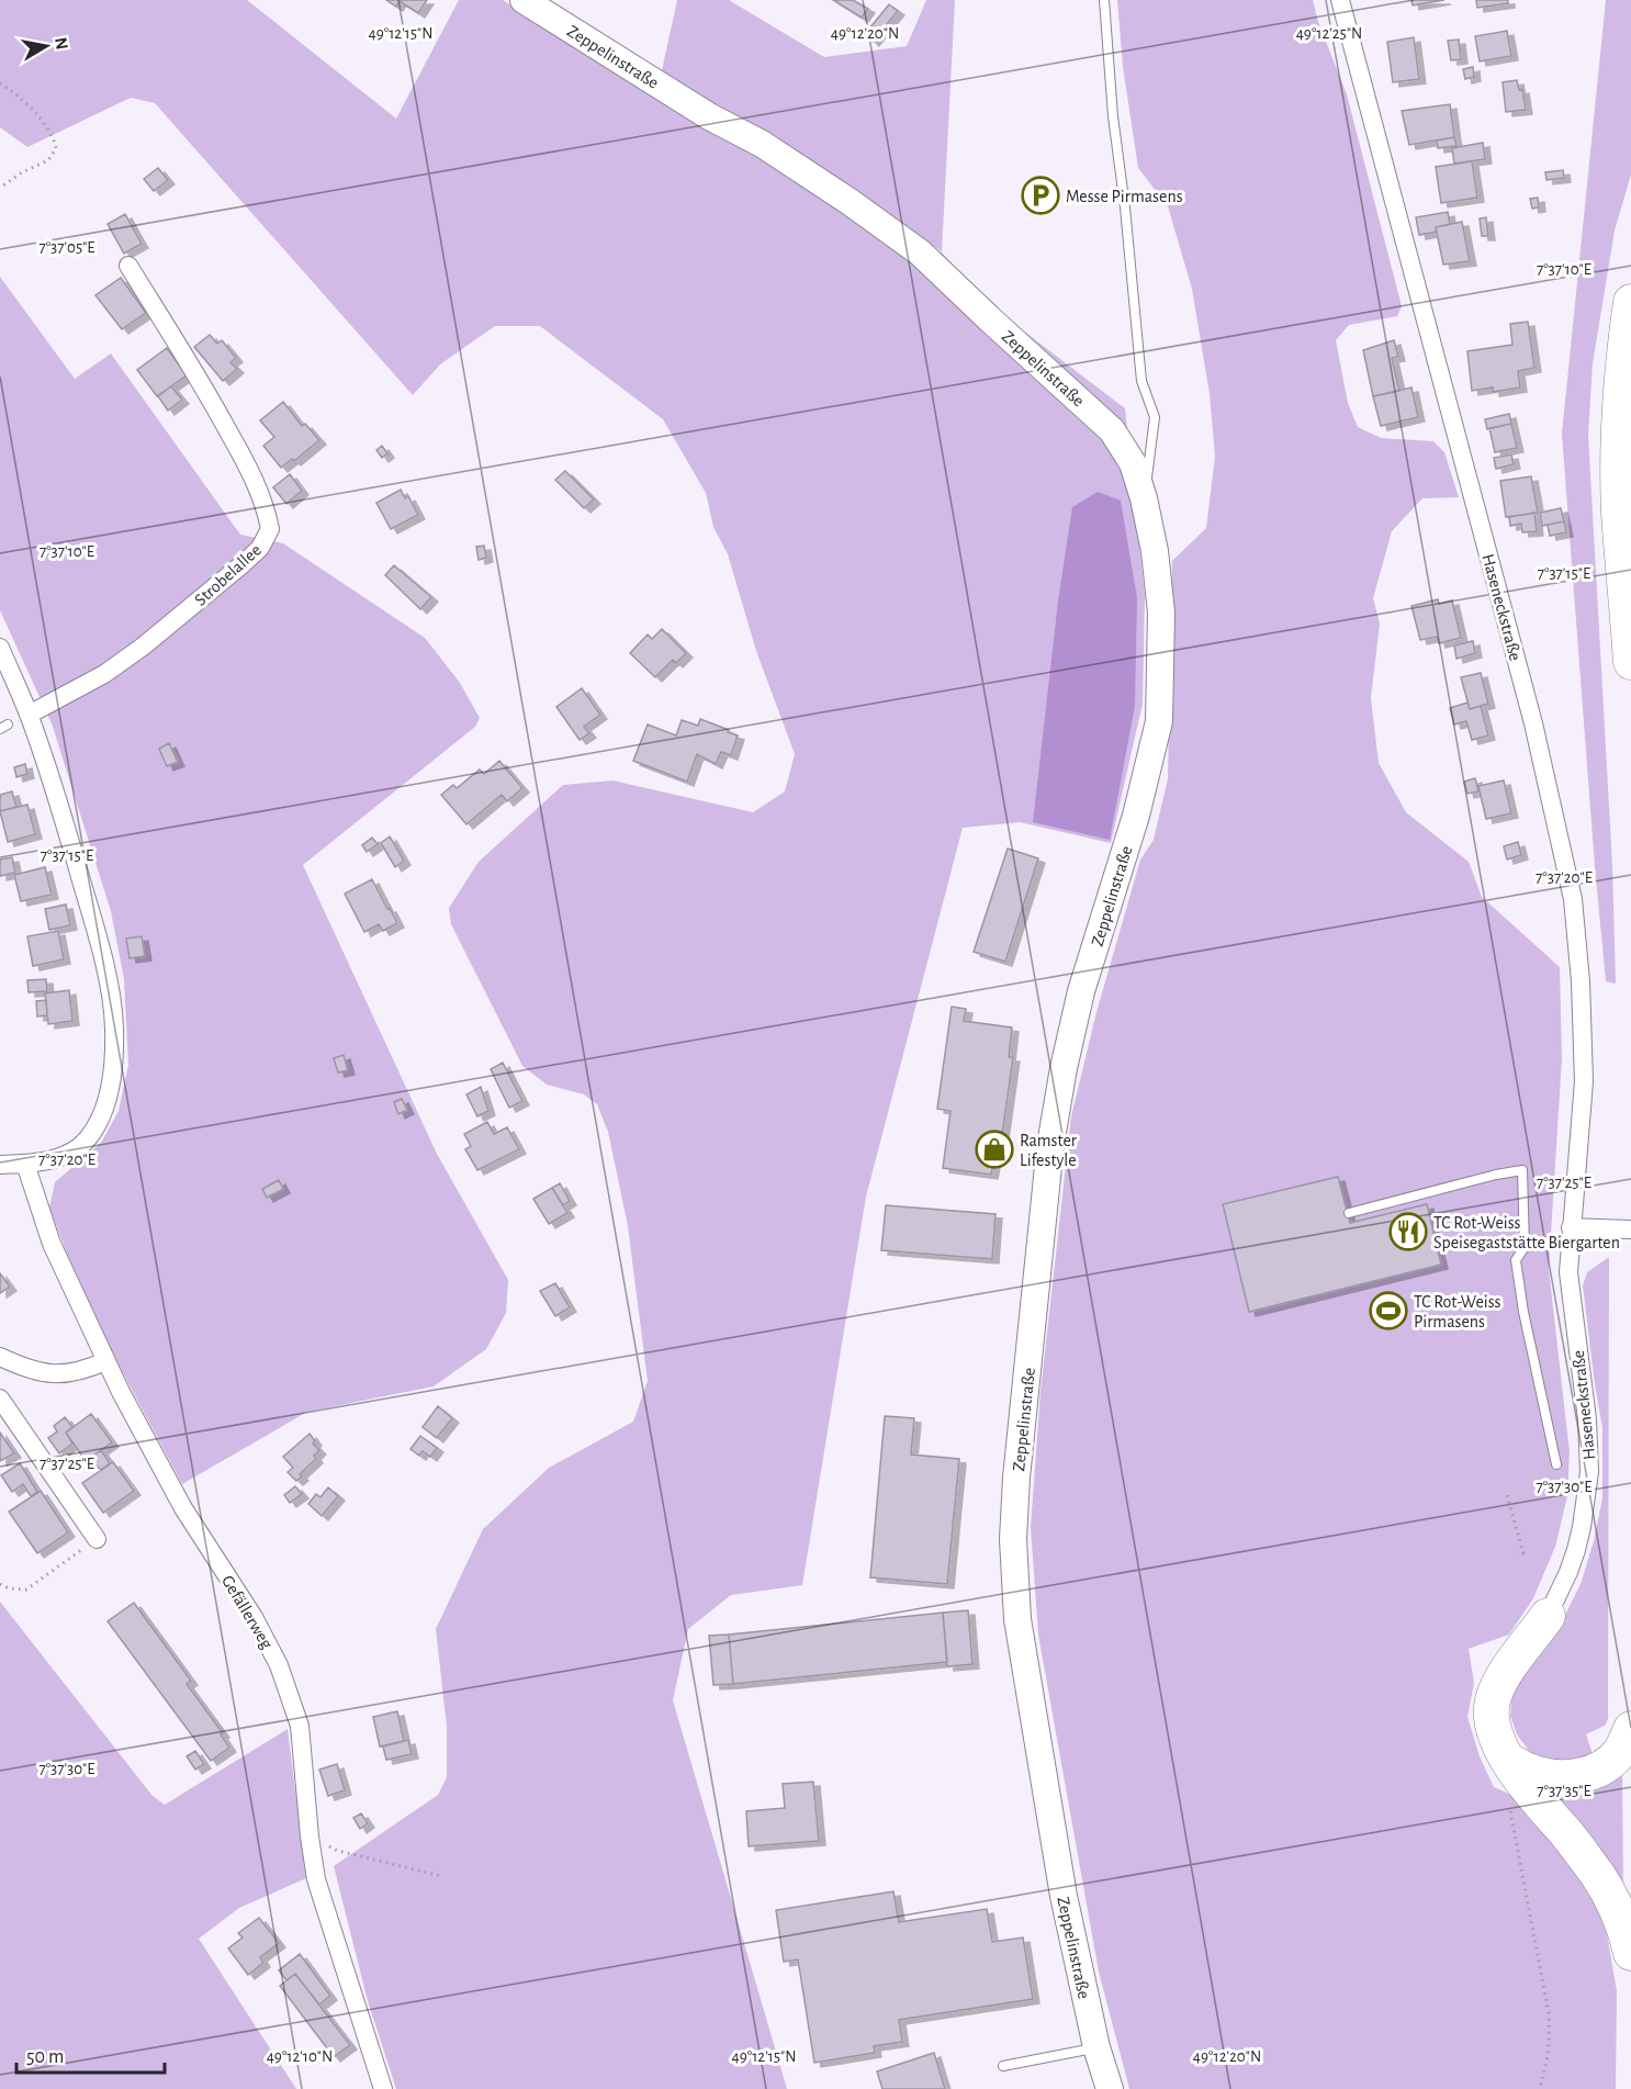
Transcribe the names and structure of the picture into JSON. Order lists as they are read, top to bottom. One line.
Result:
{"streets":{"street":["Zeppelinstraße","Strobelallee","Haseneckstraße","Gefällerweg"]},"places":{"parking":["Messe Pirmasens"],"shop":["Ramster Lifestyle"],"restaurant":["TC Rot-Weiss Speisegaststätte Biergarten"],"sports":["TC Rot-Weiss Pirmasens"]},"scale_bar":"50 m","north":"right","coordinates":["49°12'15\"N","49°12'20\"N","49°12'25\"N","7°37'05\"E","7°37'10\"E","7°37'15\"E","7°37'20\"E","7°37'25\"E","7°37'30\"E","7°37'35\"E","49°12'10\"N"]}
